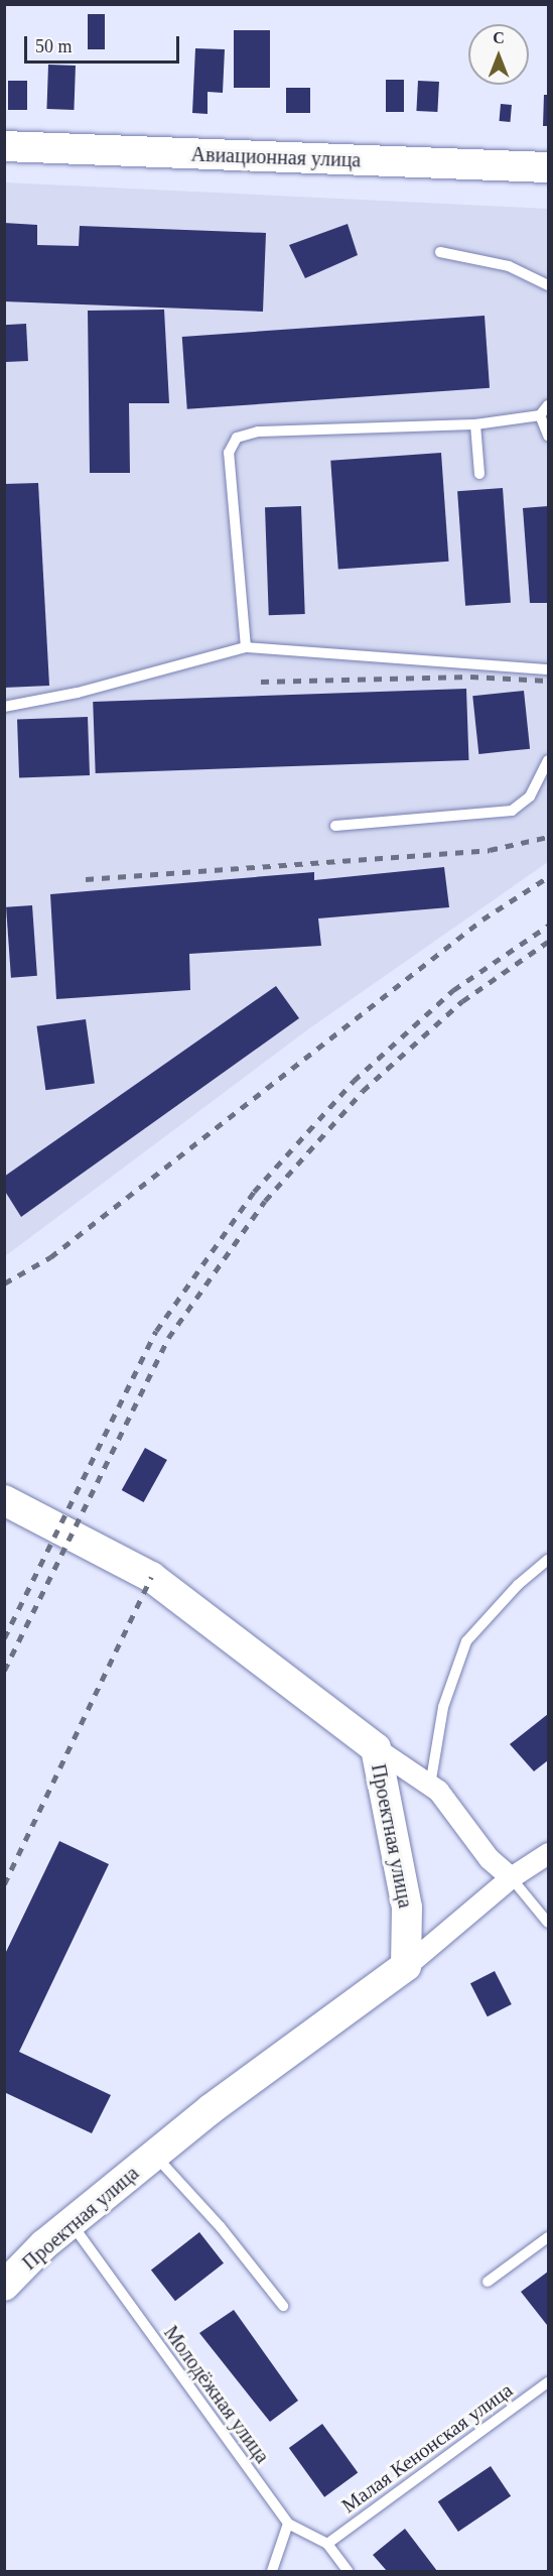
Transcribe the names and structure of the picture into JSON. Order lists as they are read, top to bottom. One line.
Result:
{"streets":{"street":["Авиационная улица","Проектная улица"],"lane":["Молодёжная улица","Малая Кенонская улица"]},"crossings":[["Проектная улица","Молодёжная улица"],["Молодёжная улица","Малая Кенонская улица"]],"scale_bar":"50 m","north":"top"}
